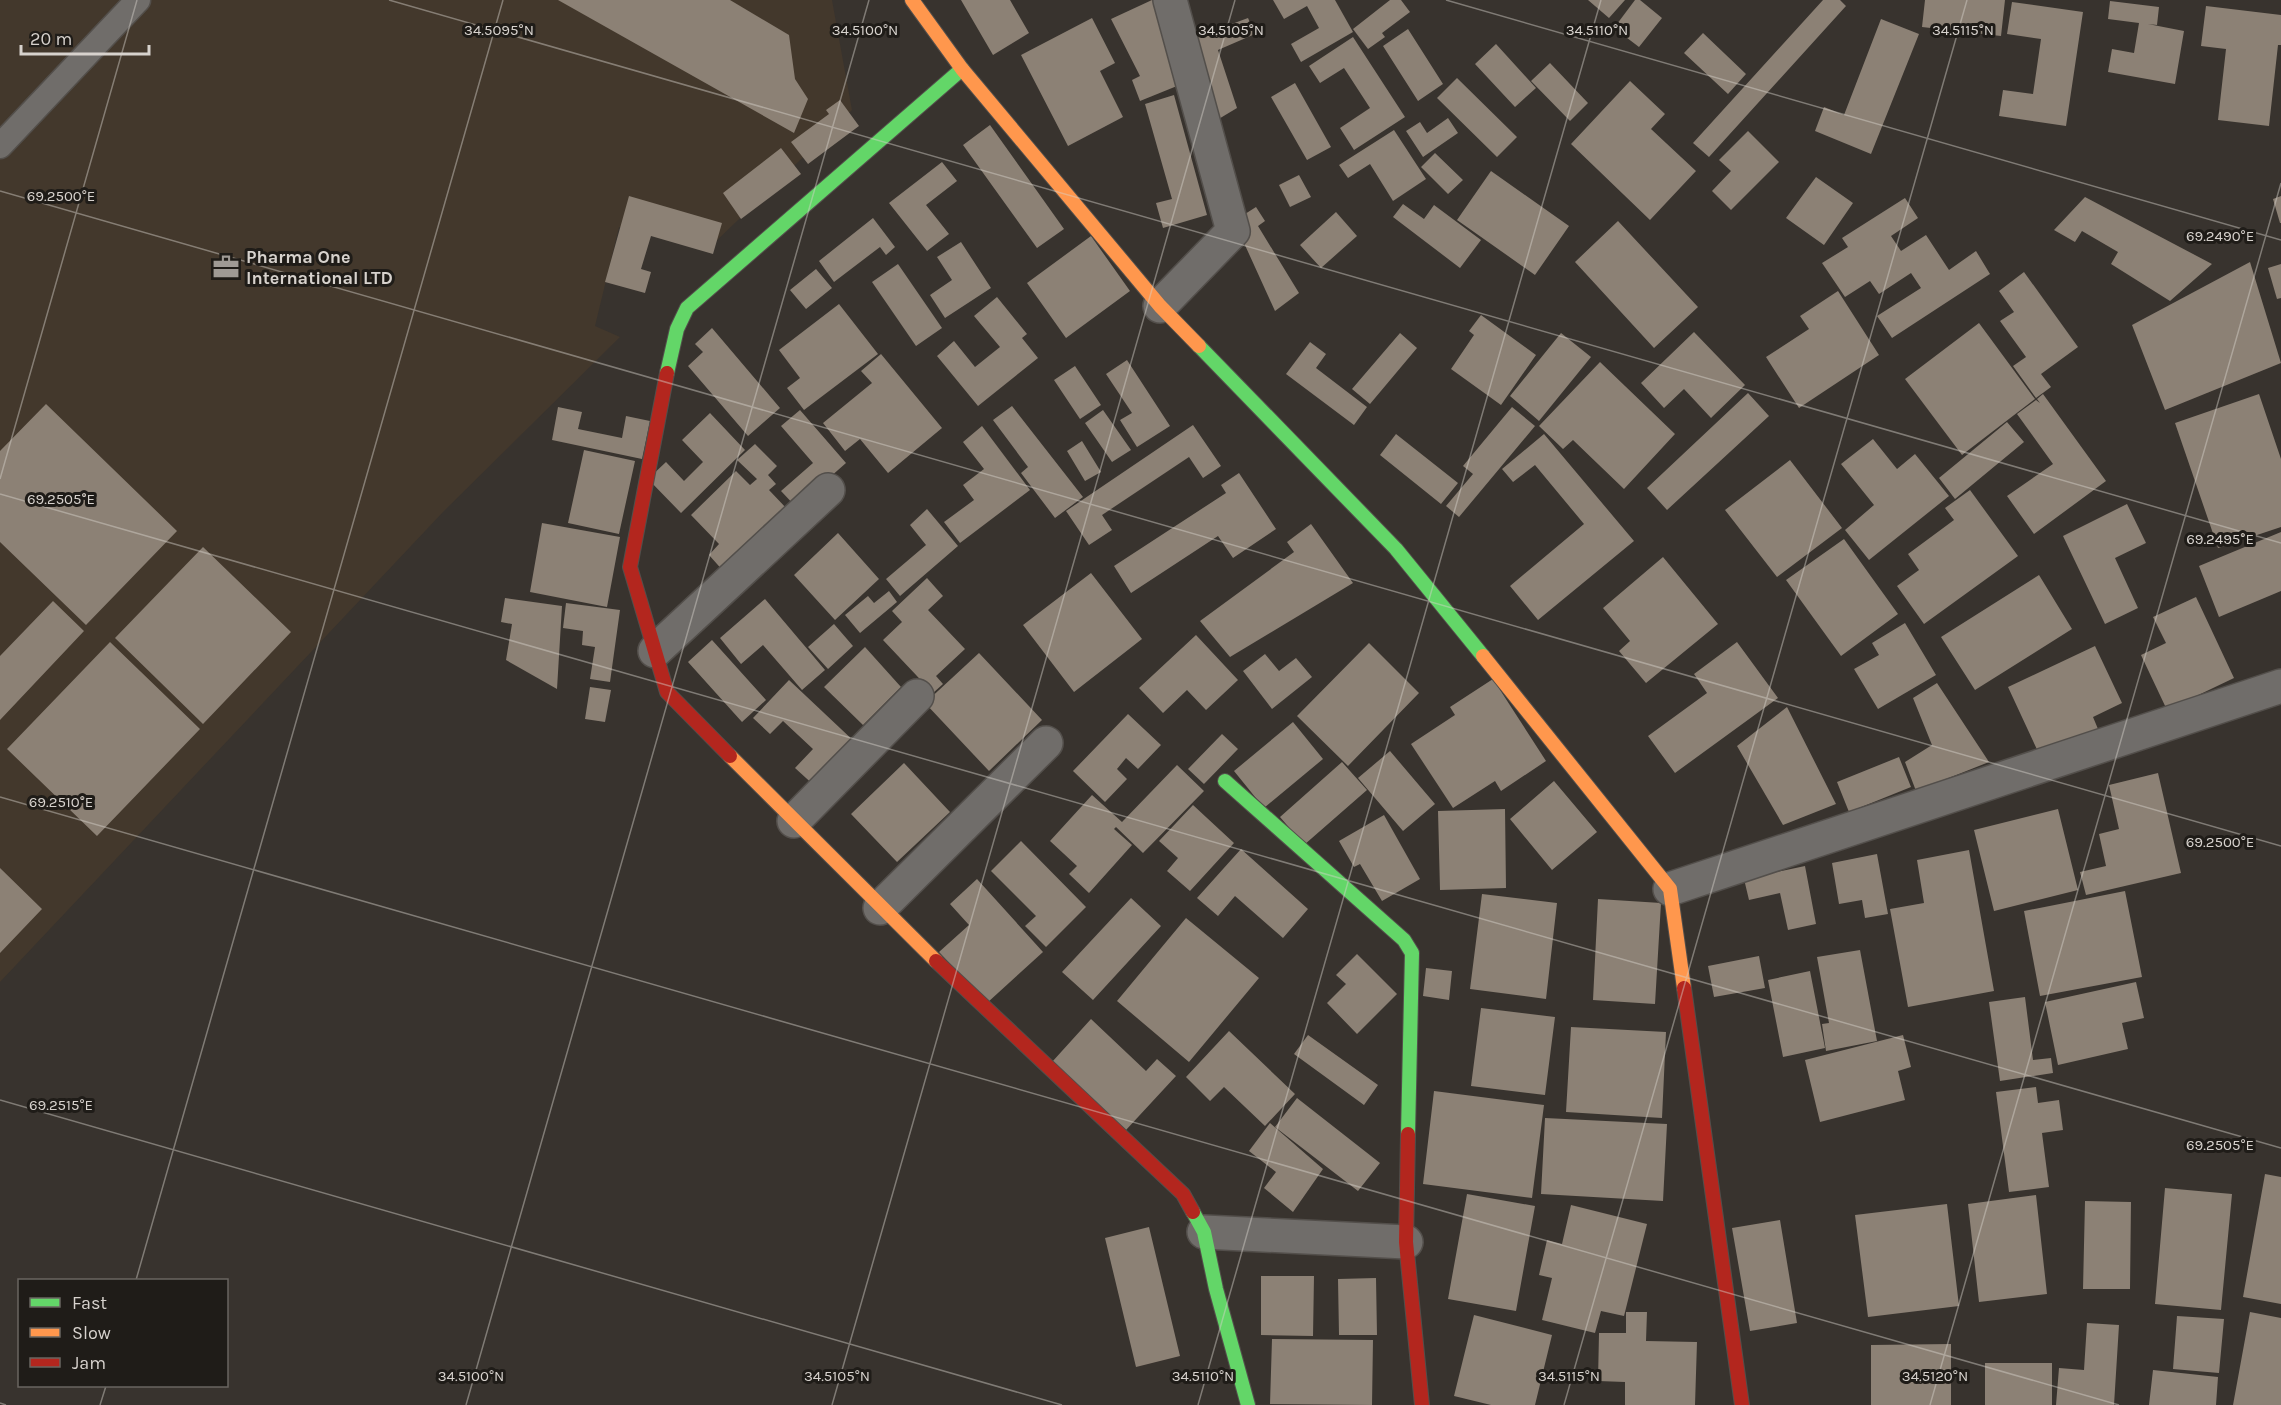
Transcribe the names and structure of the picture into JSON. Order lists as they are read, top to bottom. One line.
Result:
{"places":{"office":["Pharma One International LTD"]},"legend":["Fast","Slow","Jam"],"scale_bar":"20 m","coordinates":["34.5095°N","34.5100°N","34.5105°N","34.5110°N","34.5115°N","69.2500°E","69.2490°E","69.2505°E","69.2495°E","69.2510°E","69.2515°E","34.5120°N"]}
